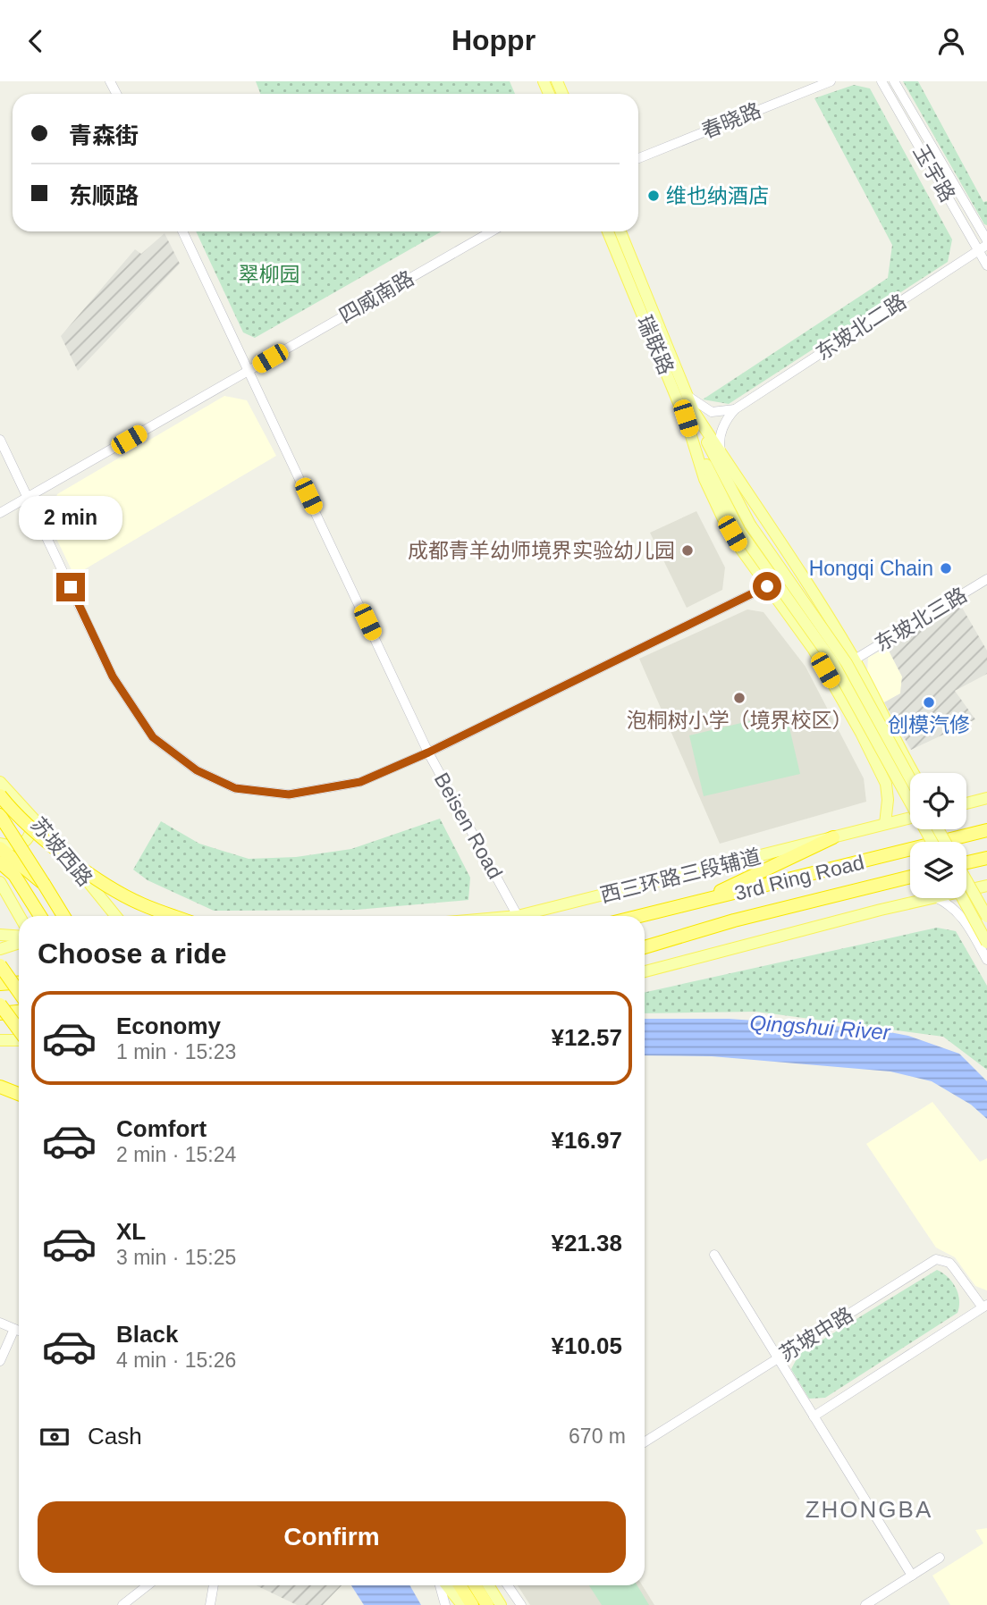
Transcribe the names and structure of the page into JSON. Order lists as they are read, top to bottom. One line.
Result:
{"streets":{"highway":["3rd Ring Road"],"main road":["瑞联路","苏坡西路","西三环路三段辅道"],"street":["春晓路","玉宇路","四威南路","东坡北二路","东坡北三路","Beisen Road","苏坡中路"]},"crossings":[["玉宇路","东坡北二路"],["四威南路","Beisen Road"],["Beisen Road","西三环路三段辅道"]],"districts":["ZHONGBA"],"water":["Qingshui River"],"parks":["翠柳园"],"places":["维也纳酒店","成都青羊幼师境界实验幼儿园","Hongqi Chain","泡桐树小学（境界校区）","创模汽修"],"page":{"header":"Hoppr","banner":["青森街","东顺路"],"bubble":"2 min","heading":"Choose a ride","list":[{"name":"Economy","note":"1 min · 15:23","value":"¥12.57"},{"name":"Comfort","note":"2 min · 15:24","value":"¥16.97"},{"name":"XL","note":"3 min · 15:25","value":"¥21.38"},{"name":"Black","note":"4 min · 15:26","value":"¥10.05"}],"pay":["Cash","670 m"],"buttons":"Confirm"}}
